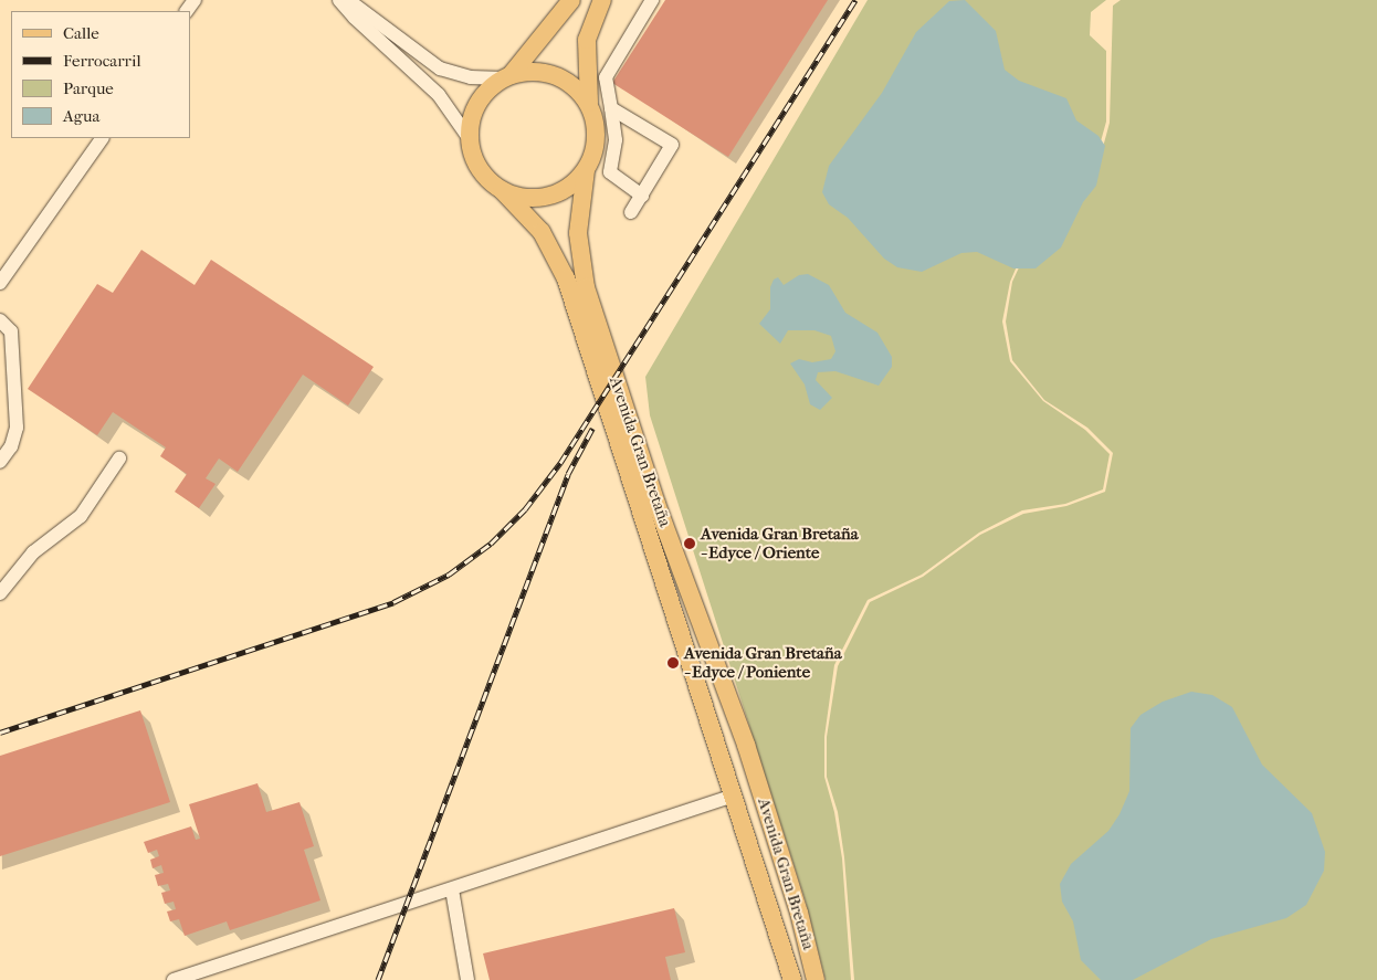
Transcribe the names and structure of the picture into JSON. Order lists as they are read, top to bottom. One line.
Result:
{"streets":{"main road":["Avenida Gran Bretaña"]},"places":["Avenida Gran Bretaña - Edyce / Oriente","Avenida Gran Bretaña - Edyce / Poniente"],"legend":["Calle","Ferrocarril","Parque","Agua"]}
